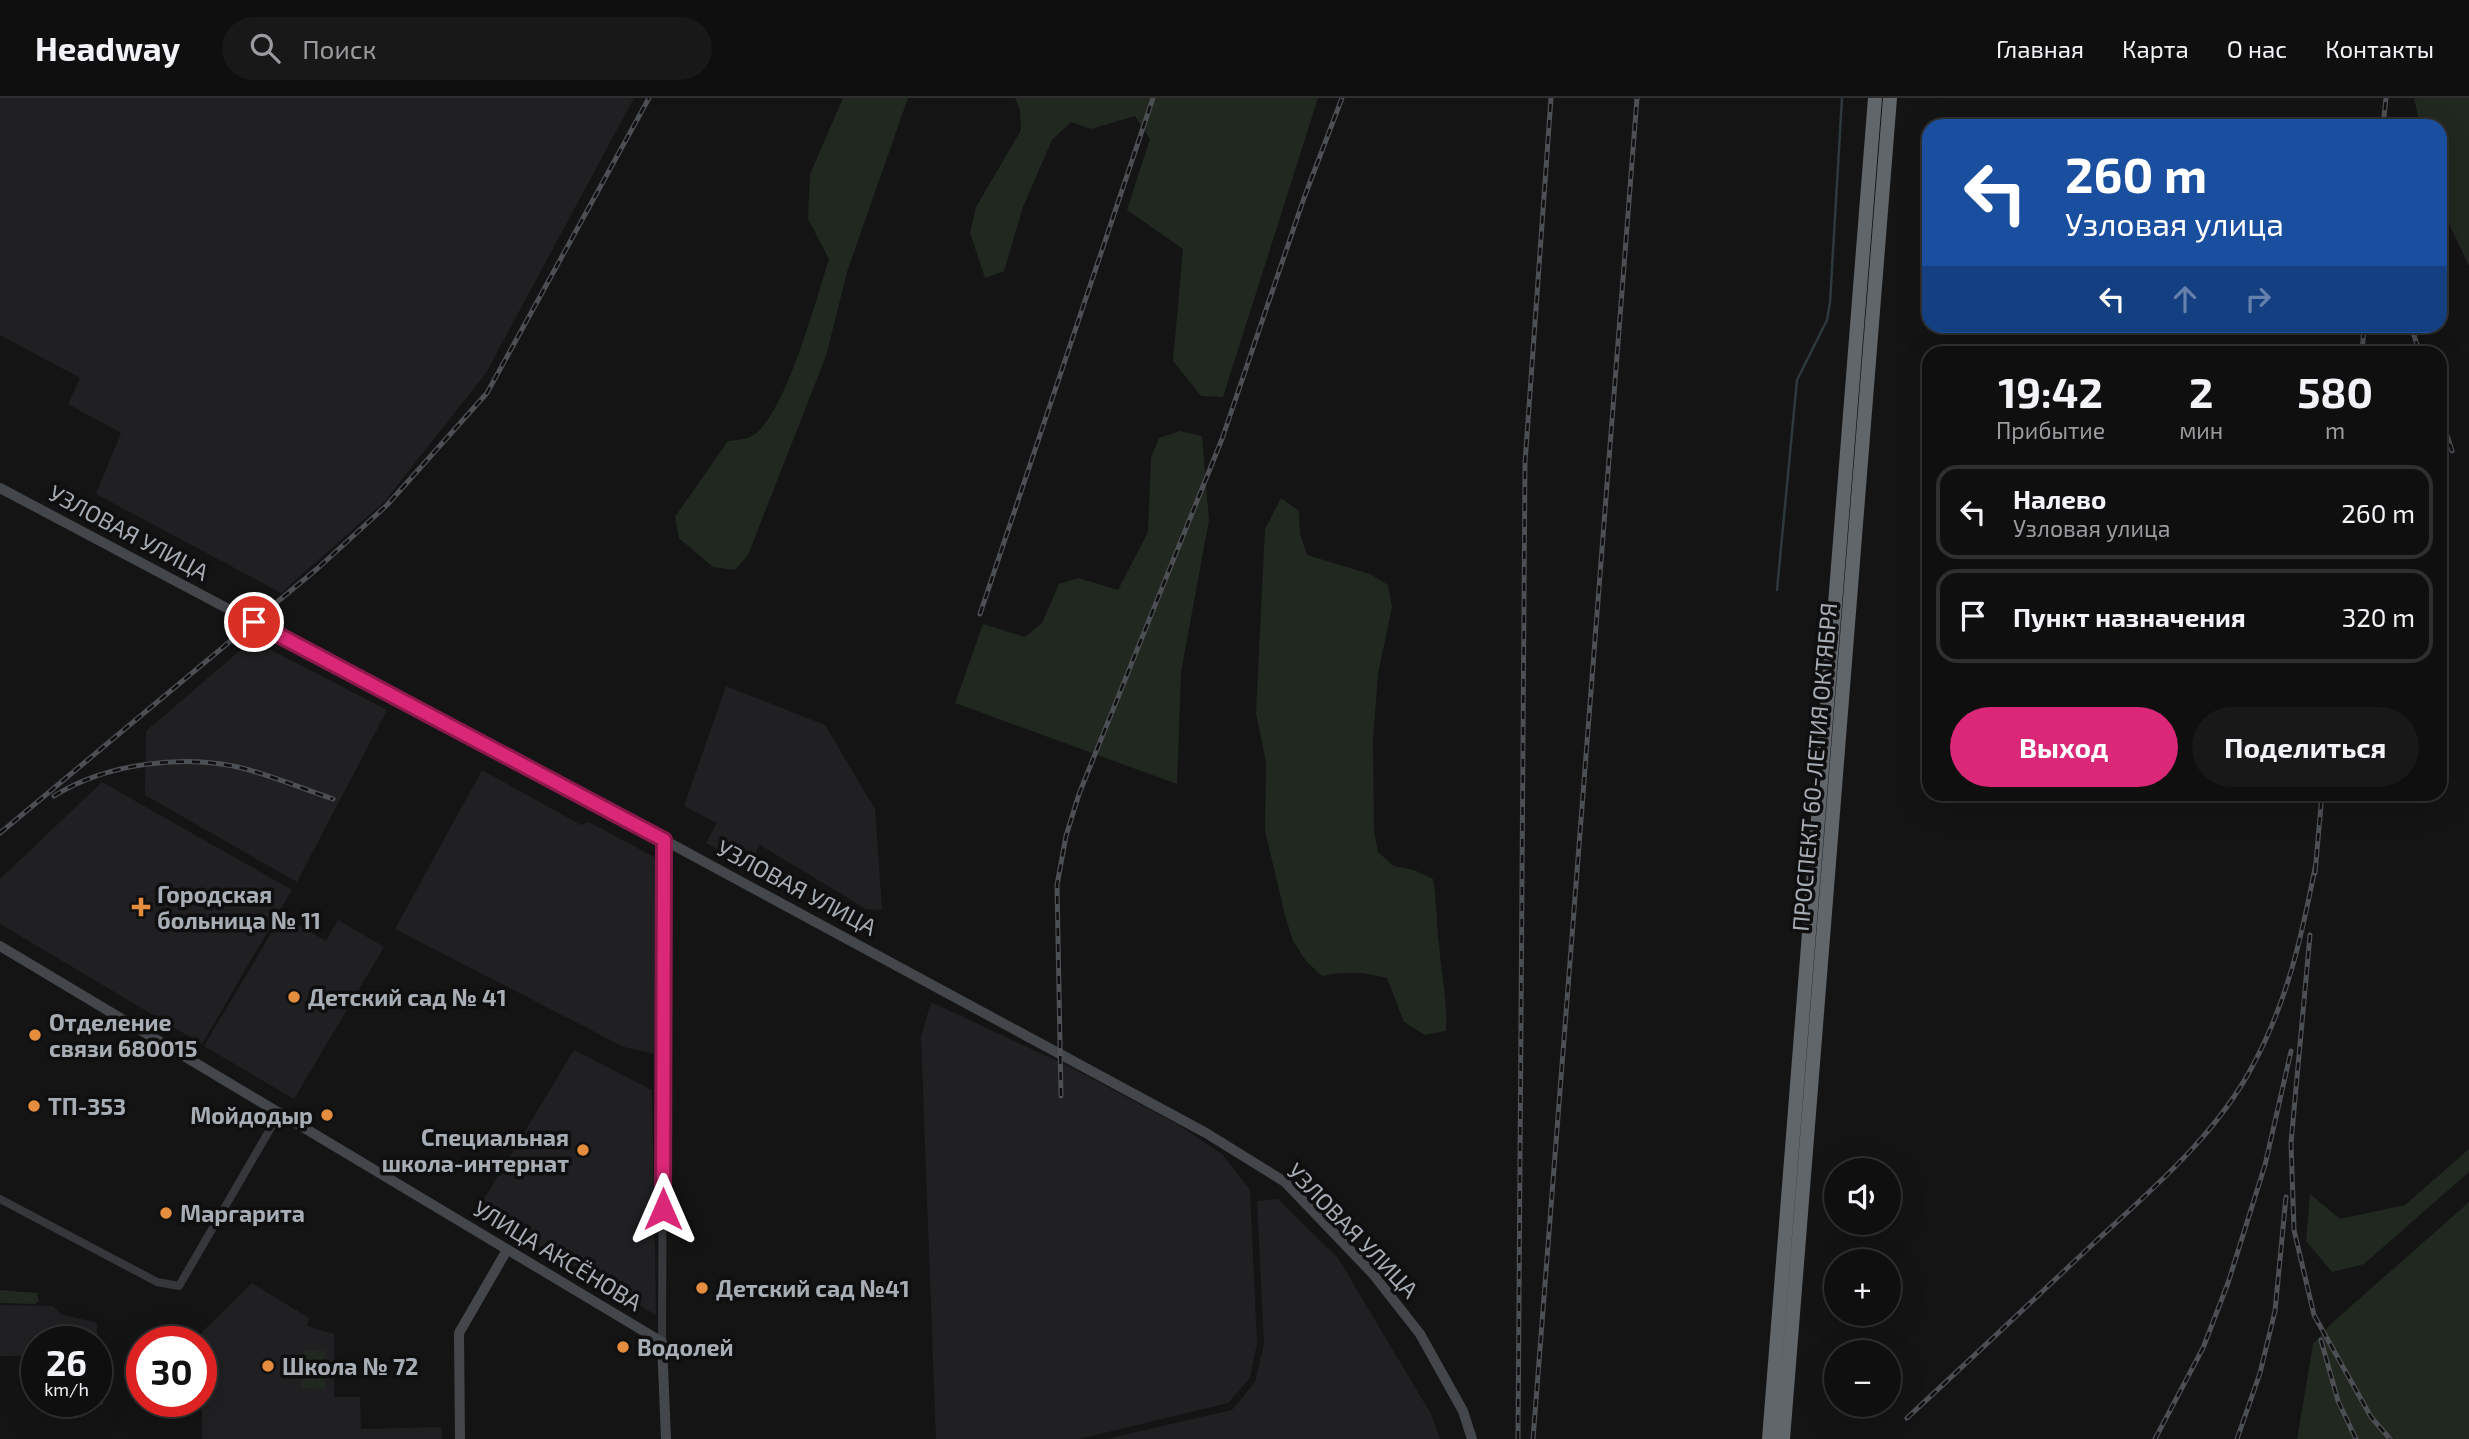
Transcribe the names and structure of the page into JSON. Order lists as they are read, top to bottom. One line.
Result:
{"streets":{"highway":["ПРОСПЕКТ 60-ЛЕТИЯ ОКТЯБРЯ"],"street":["УЗЛОВАЯ УЛИЦА","УЛИЦА АКСЁНОВА"]},"places":{"health":["Городская больница № 11"],"other":["Детский сад № 41","Отделение связи 680015","ТП-353","Мойдодыр","Специальная школа-интернат","Маргарита","Детский сад №41","Водолей","Школа № 72"]},"page":{"header":"Headway","search":"Поиск","nav":["Главная","Карта","О нас","Контакты"],"turn":["260 m","Узловая улица"],"eta":["19:42","Прибытие","2","мин","580","m"],"list":[{"name":"Налево","note":"Узловая улица","value":"260 m"},{"name":"Пункт назначения","value":"320 m"}],"buttons":["Выход","Поделиться"],"map_buttons":["+","−"],"speed":"26 km/h","limit":"30"}}
